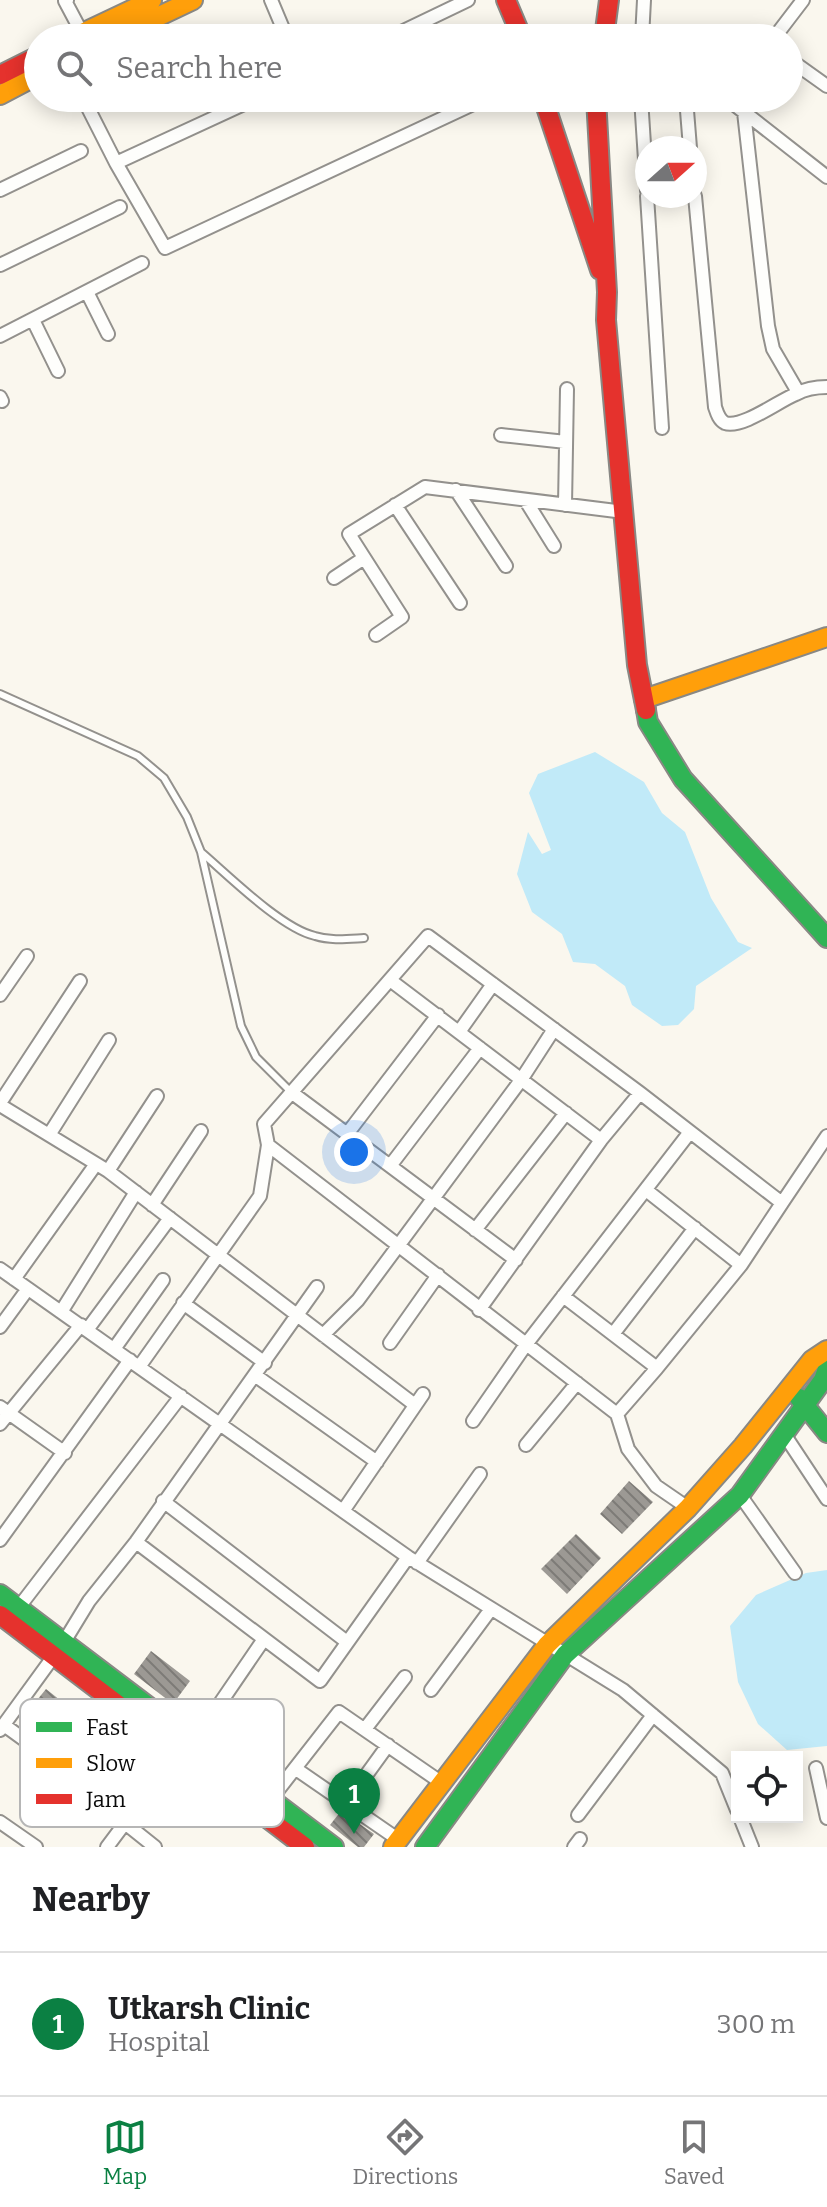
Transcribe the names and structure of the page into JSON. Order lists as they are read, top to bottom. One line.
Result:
{"legend":["Fast","Slow","Jam"],"north":"right","page":{"search":"Search here","pins":"1","heading":"Nearby","list":[{"mark":"1","name":"Utkarsh Clinic","note":"Hospital","value":"300 m"}],"nav":["Map","Directions","Saved"]}}
